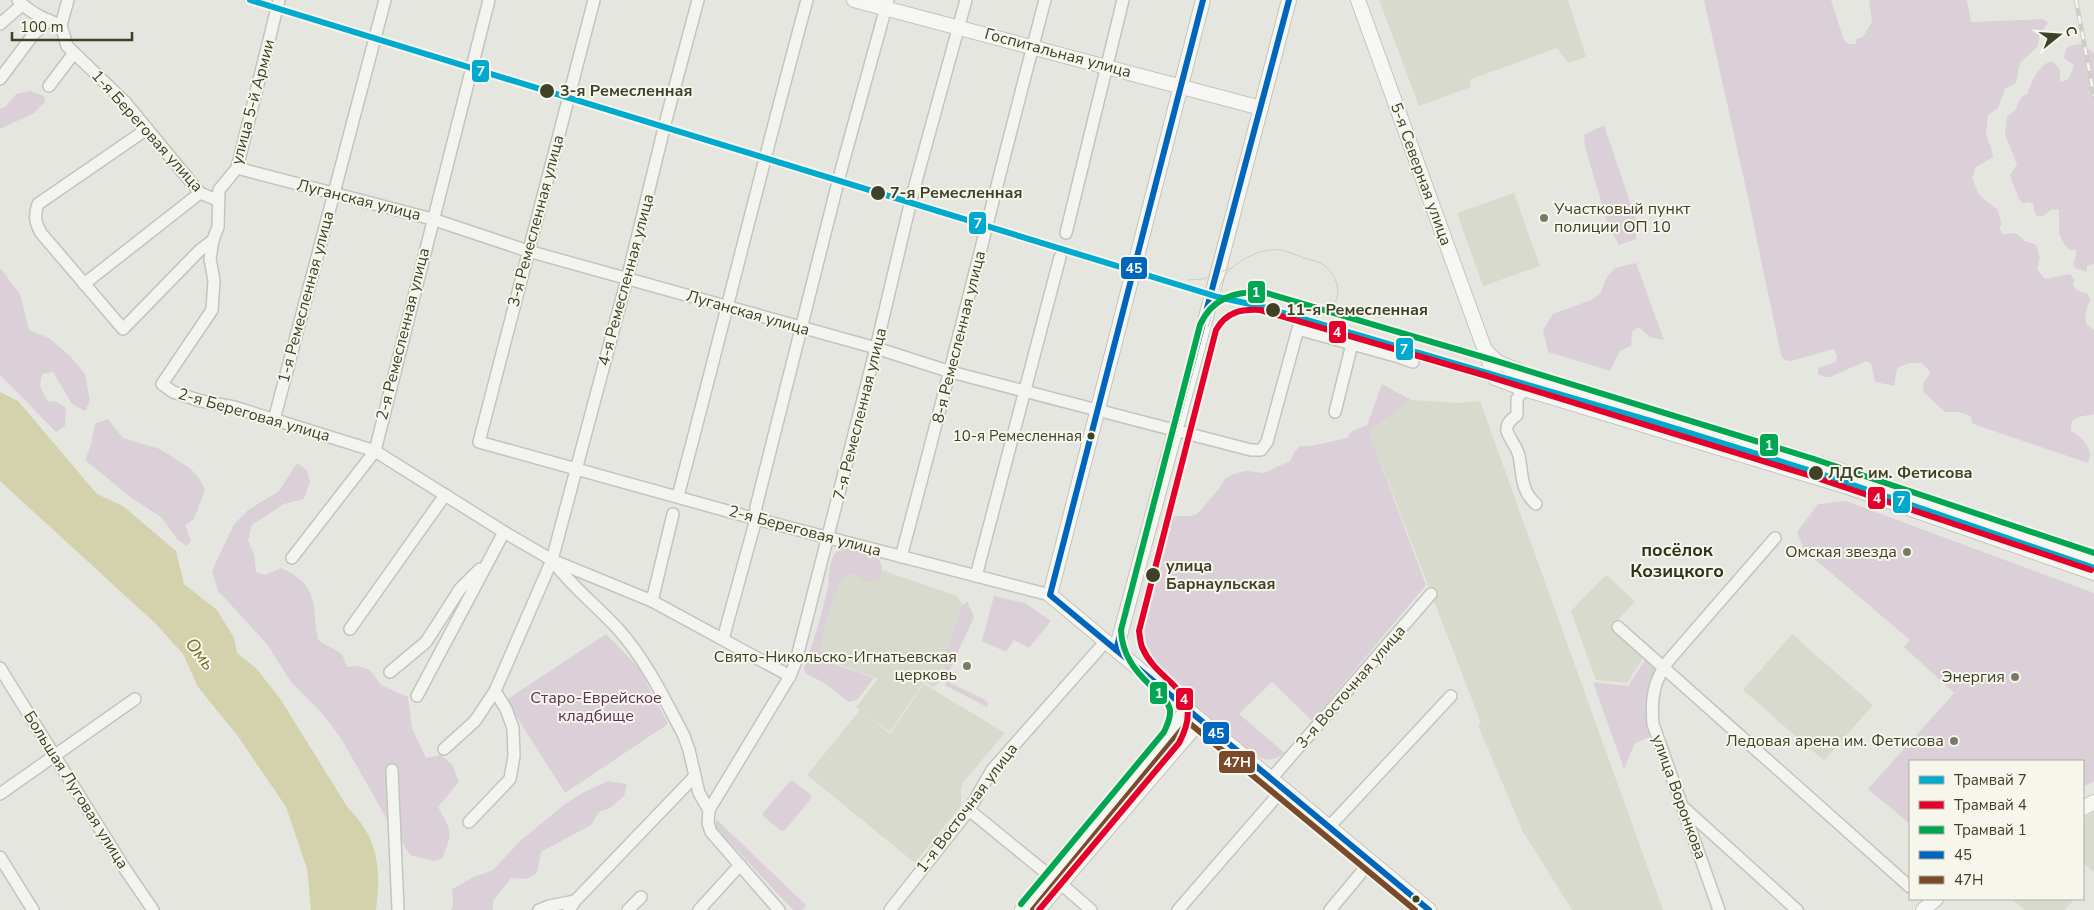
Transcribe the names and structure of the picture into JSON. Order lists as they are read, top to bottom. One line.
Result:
{"streets":{"main road":["Госпитальная улица","5-я Северная улица","2-я Береговая улица"],"street":["улица 5-й Армии","1-я Береговая улица","Луганская улица","3-я Ремесленная улица","4-я Ремесленная улица","1-я Ремесленная улица","2-я Ремесленная улица","8-я Ремесленная улица","7-я Ремесленная улица","3-я Восточная улица","Большая Луговая улица","улица Воронкова","1-я Восточная улица"]},"crossings":[["Госпитальная улица","8-я Ремесленная улица"],["Госпитальная улица","7-я Ремесленная улица"],["улица 5-й Армии","1-я Береговая улица"],["улица 5-й Армии","Луганская улица"],["улица 5-й Армии","2-я Береговая улица"],["1-я Береговая улица","2-я Береговая улица"],["Луганская улица","3-я Ремесленная улица"],["Луганская улица","4-я Ремесленная улица"],["Луганская улица","1-я Ремесленная улица"],["Луганская улица","2-я Ремесленная улица"],["Луганская улица","8-я Ремесленная улица"],["Луганская улица","7-я Ремесленная улица"],["3-я Ремесленная улица","2-я Береговая улица"],["4-я Ремесленная улица","2-я Береговая улица"],["1-я Ремесленная улица","2-я Береговая улица"],["2-я Ремесленная улица","2-я Береговая улица"],["8-я Ремесленная улица","2-я Береговая улица"],["7-я Ремесленная улица","2-я Береговая улица"],["2-я Береговая улица","3-я Восточная улица"],["2-я Береговая улица","1-я Восточная улица"]],"districts":["посёлок Козицкого"],"water":["Омь"],"parks":["Старо-Еврейское кладбище"],"places":["3-я Ремесленная","7-я Ремесленная","Участковый пункт полиции ОП 10","11-я Ремесленная","10-я Ремесленная","ЛДС им. Фетисова","Омская звезда","улица Барнаульская","Свято-Никольско-Игнатьевская церковь","Энергия","Ледовая арена им. Фетисова"],"lines":["tram line 7","transit line 45","tram line 1","tram line 4","transit line 47Н"],"legend":["Трамвай 7","Трамвай 4","Трамвай 1","45","47Н"],"scale_bar":"100 m","north":"right"}
